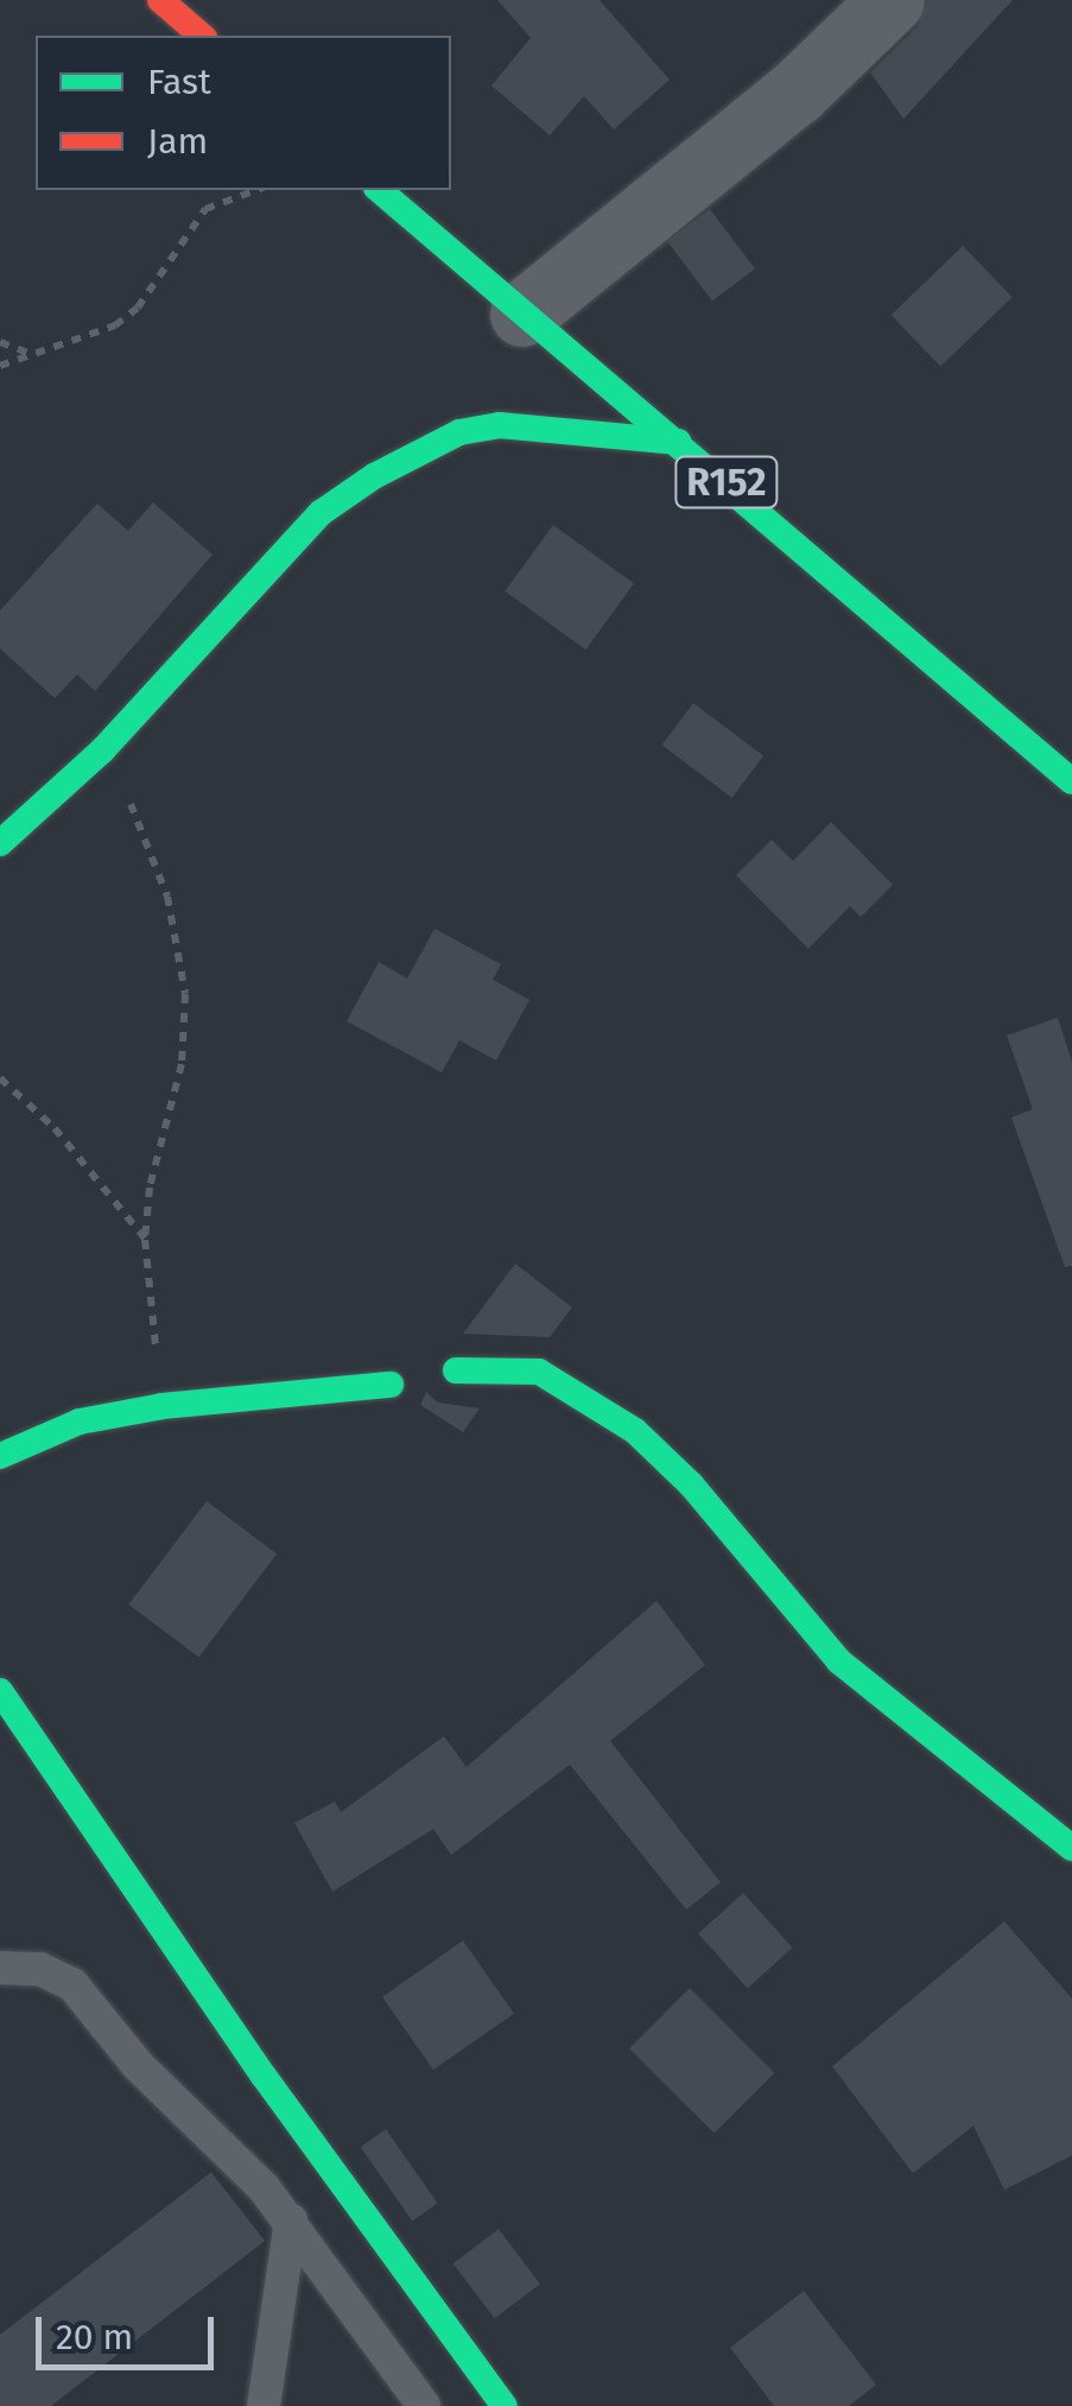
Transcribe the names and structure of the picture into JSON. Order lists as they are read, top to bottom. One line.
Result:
{"streets":{"street":["R152"]},"legend":["Fast","Jam"],"scale_bar":"20 m"}
